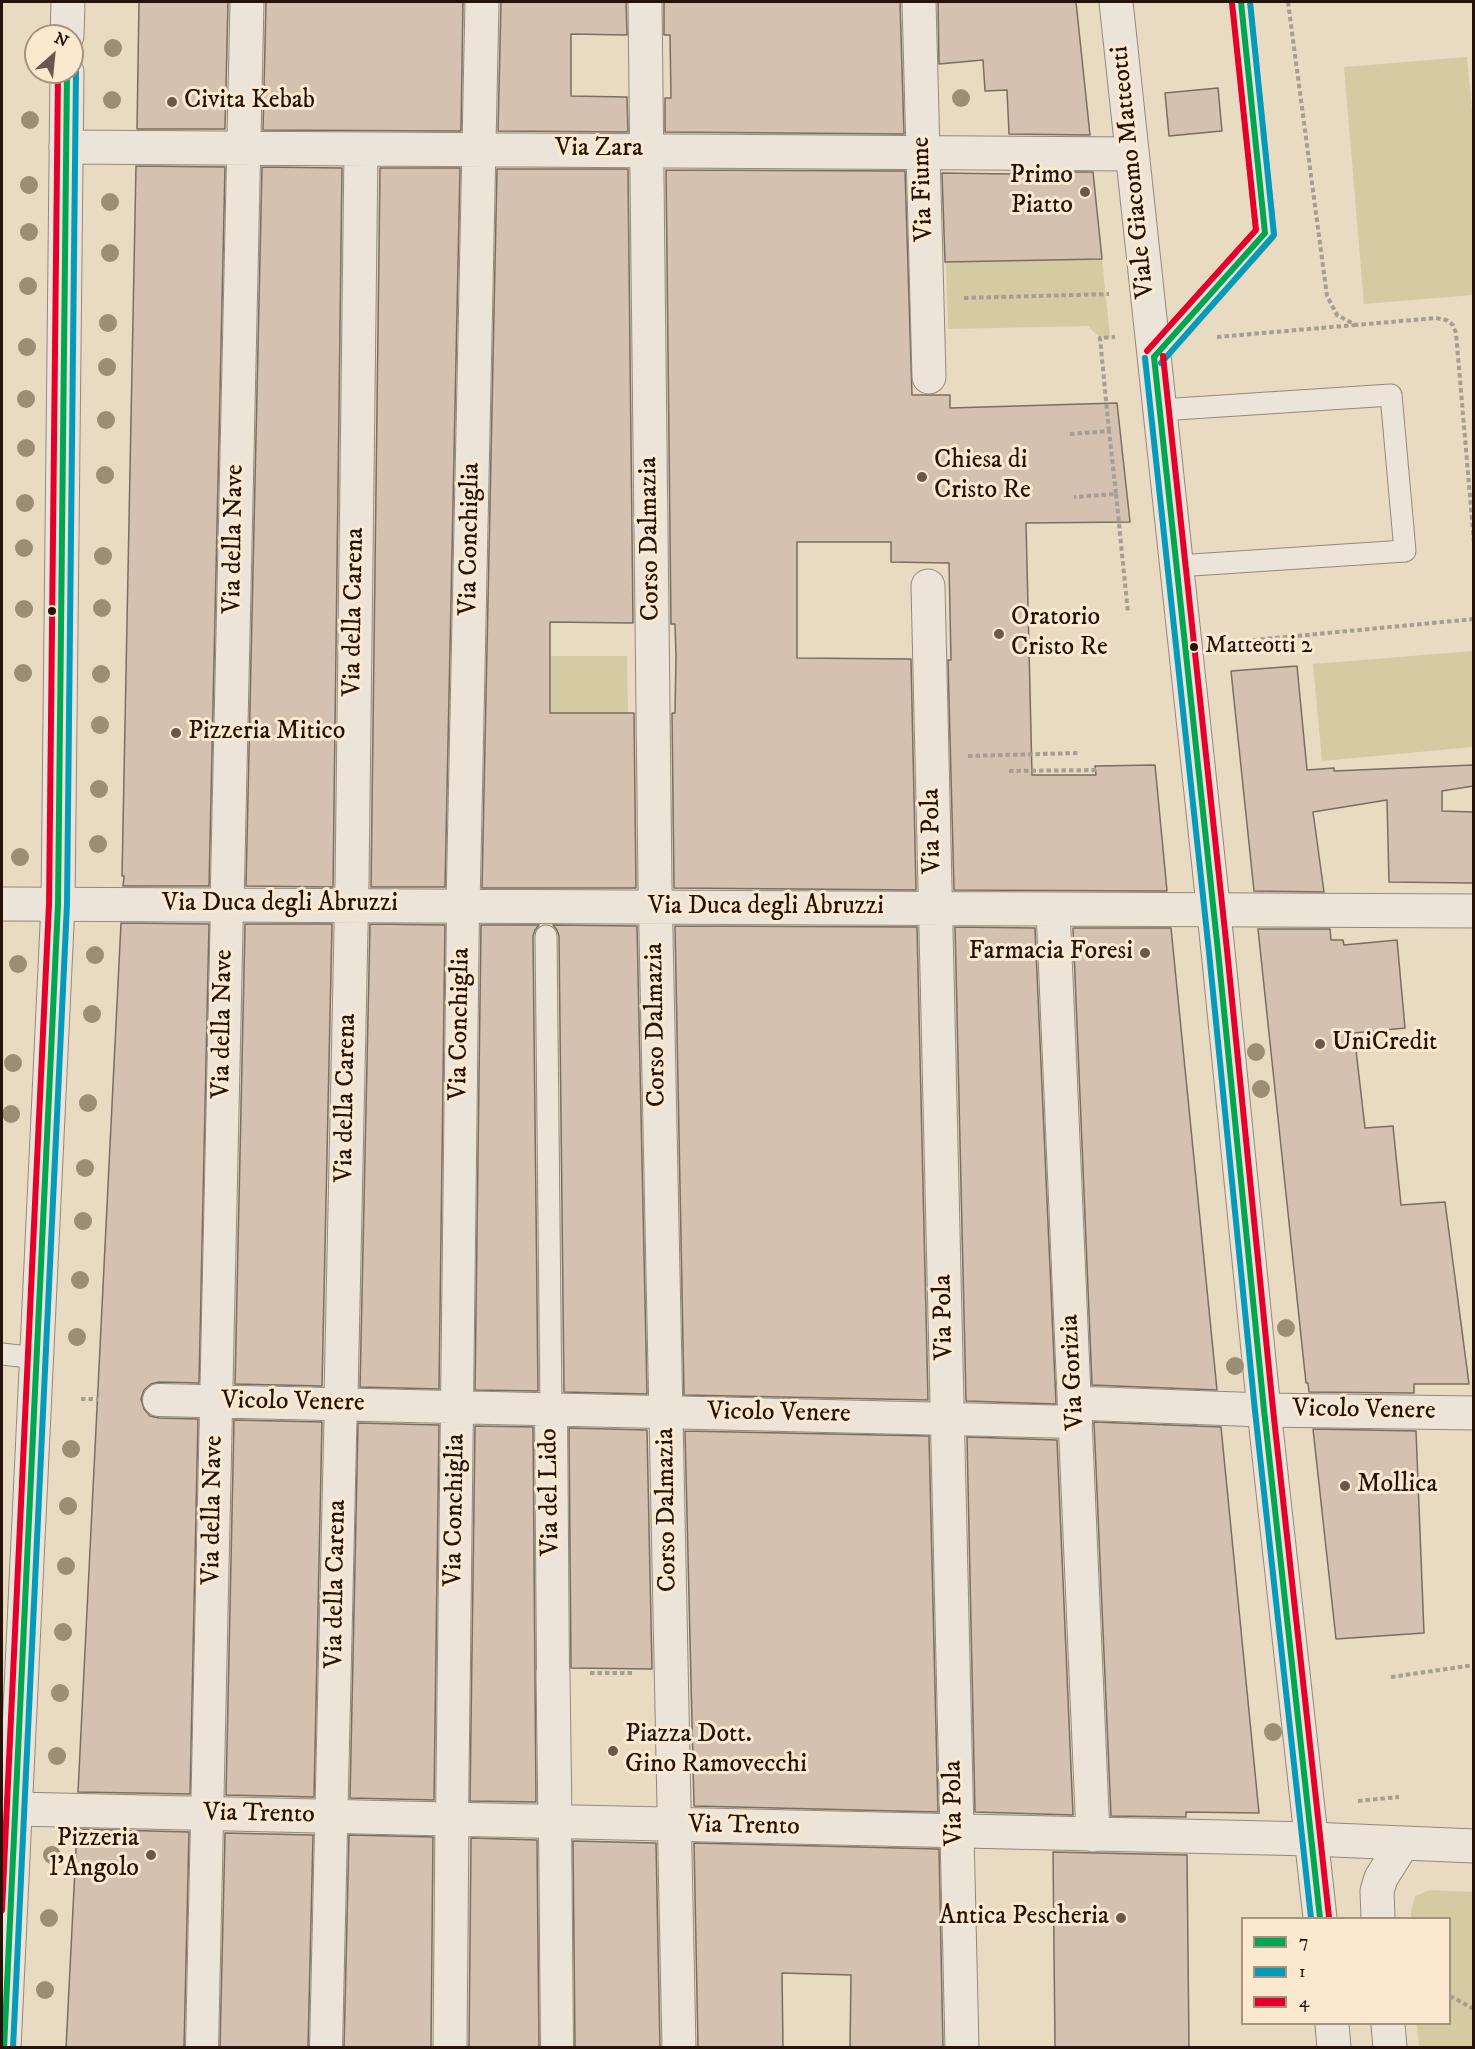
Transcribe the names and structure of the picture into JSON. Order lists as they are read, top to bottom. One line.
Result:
{"streets":{"street":["Via Zara","Viale Giacomo Matteotti","Via Fiume","Via della Nave","Via Conchiglia","Corso Dalmazia","Via della Carena","Via Pola","Via Duca degli Abruzzi","Via Gorizia","Vicolo Venere","Via del Lido","Via Trento"]},"crossings":[["Via Zara","Viale Giacomo Matteotti"],["Via Zara","Via Fiume"],["Via Zara","Via della Nave"],["Via Zara","Via Conchiglia"],["Via Zara","Corso Dalmazia"],["Via Zara","Via della Carena"],["Viale Giacomo Matteotti","Via Duca degli Abruzzi"],["Viale Giacomo Matteotti","Vicolo Venere"],["Viale Giacomo Matteotti","Via Trento"],["Via della Nave","Via Duca degli Abruzzi"],["Via della Nave","Vicolo Venere"],["Via della Nave","Via Trento"],["Via Conchiglia","Via Duca degli Abruzzi"],["Via Conchiglia","Vicolo Venere"],["Via Conchiglia","Via Trento"],["Corso Dalmazia","Via Duca degli Abruzzi"],["Corso Dalmazia","Vicolo Venere"],["Corso Dalmazia","Via Trento"],["Via della Carena","Via Duca degli Abruzzi"],["Via della Carena","Vicolo Venere"],["Via della Carena","Via Trento"],["Via Pola","Via Duca degli Abruzzi"],["Via Pola","Vicolo Venere"],["Via Pola","Via Trento"],["Via Duca degli Abruzzi","Via Gorizia"],["Via Gorizia","Vicolo Venere"],["Via Gorizia","Via Trento"],["Vicolo Venere","Via del Lido"],["Via del Lido","Via Trento"]],"places":["Civita Kebab","Primo Piatto","Chiesa di Cristo Re","Oratorio Cristo Re","Matteotti 2","Pizzeria Mitico","Farmacia Foresi","UniCredit","Mollica","Piazza Dott. Gino Ramovecchi","Pizzeria l'Angolo","Antica Pescheria"],"lines":["transit line 7","transit line 1","transit line 4"],"legend":["7","1","4"],"north":"top right"}
